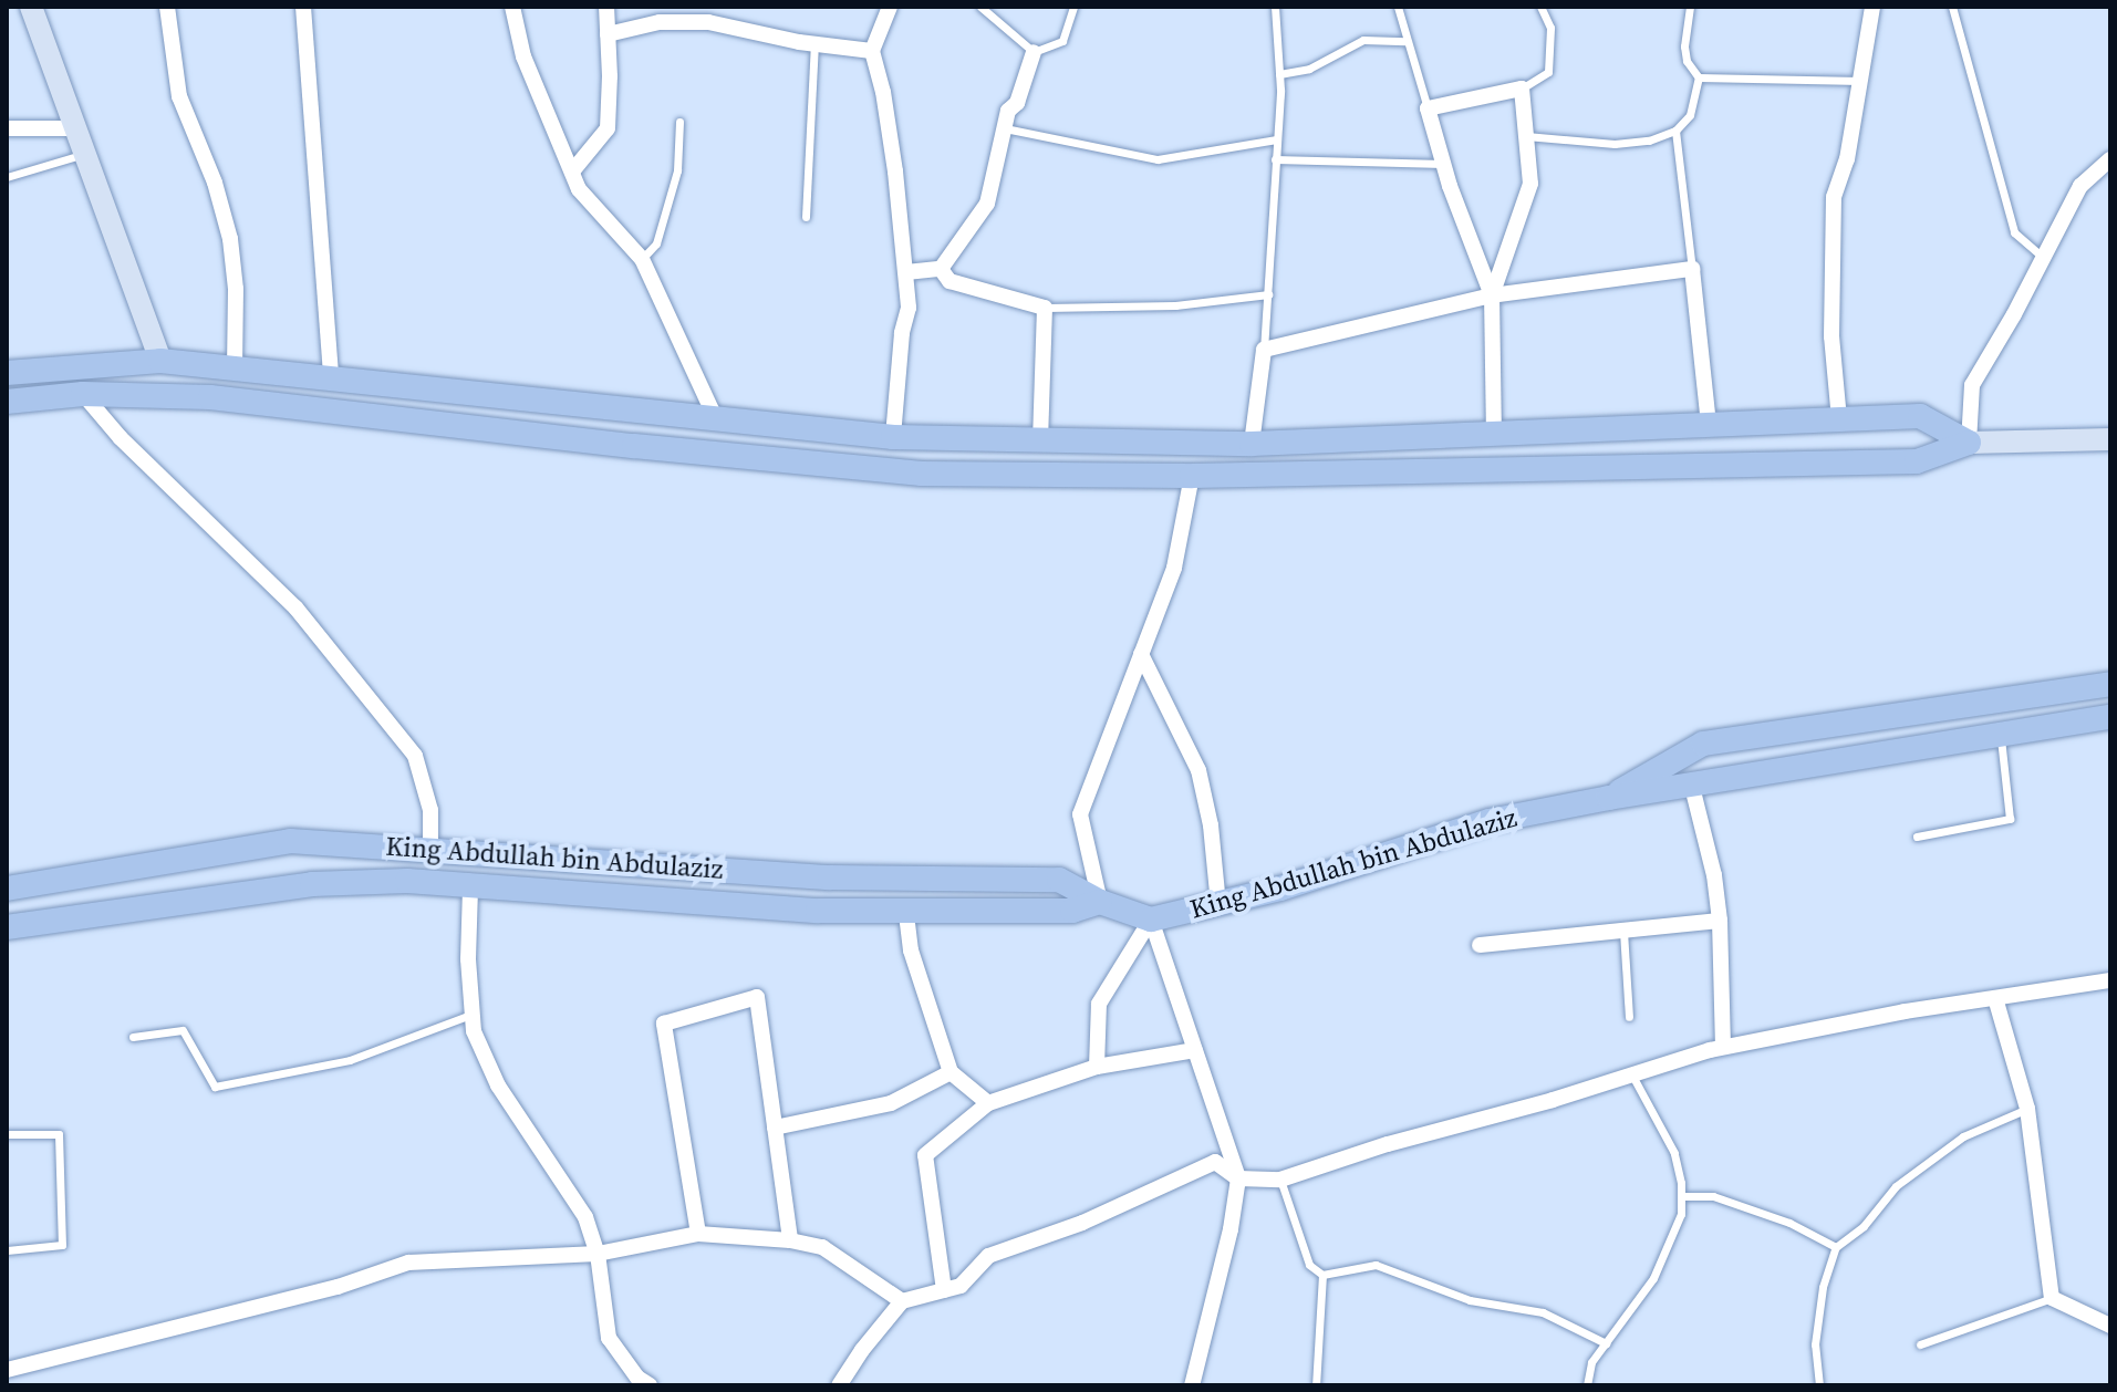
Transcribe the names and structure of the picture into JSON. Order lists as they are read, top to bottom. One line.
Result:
{"streets":{"main road":["King Abdullah bin Abdulaziz"]}}
